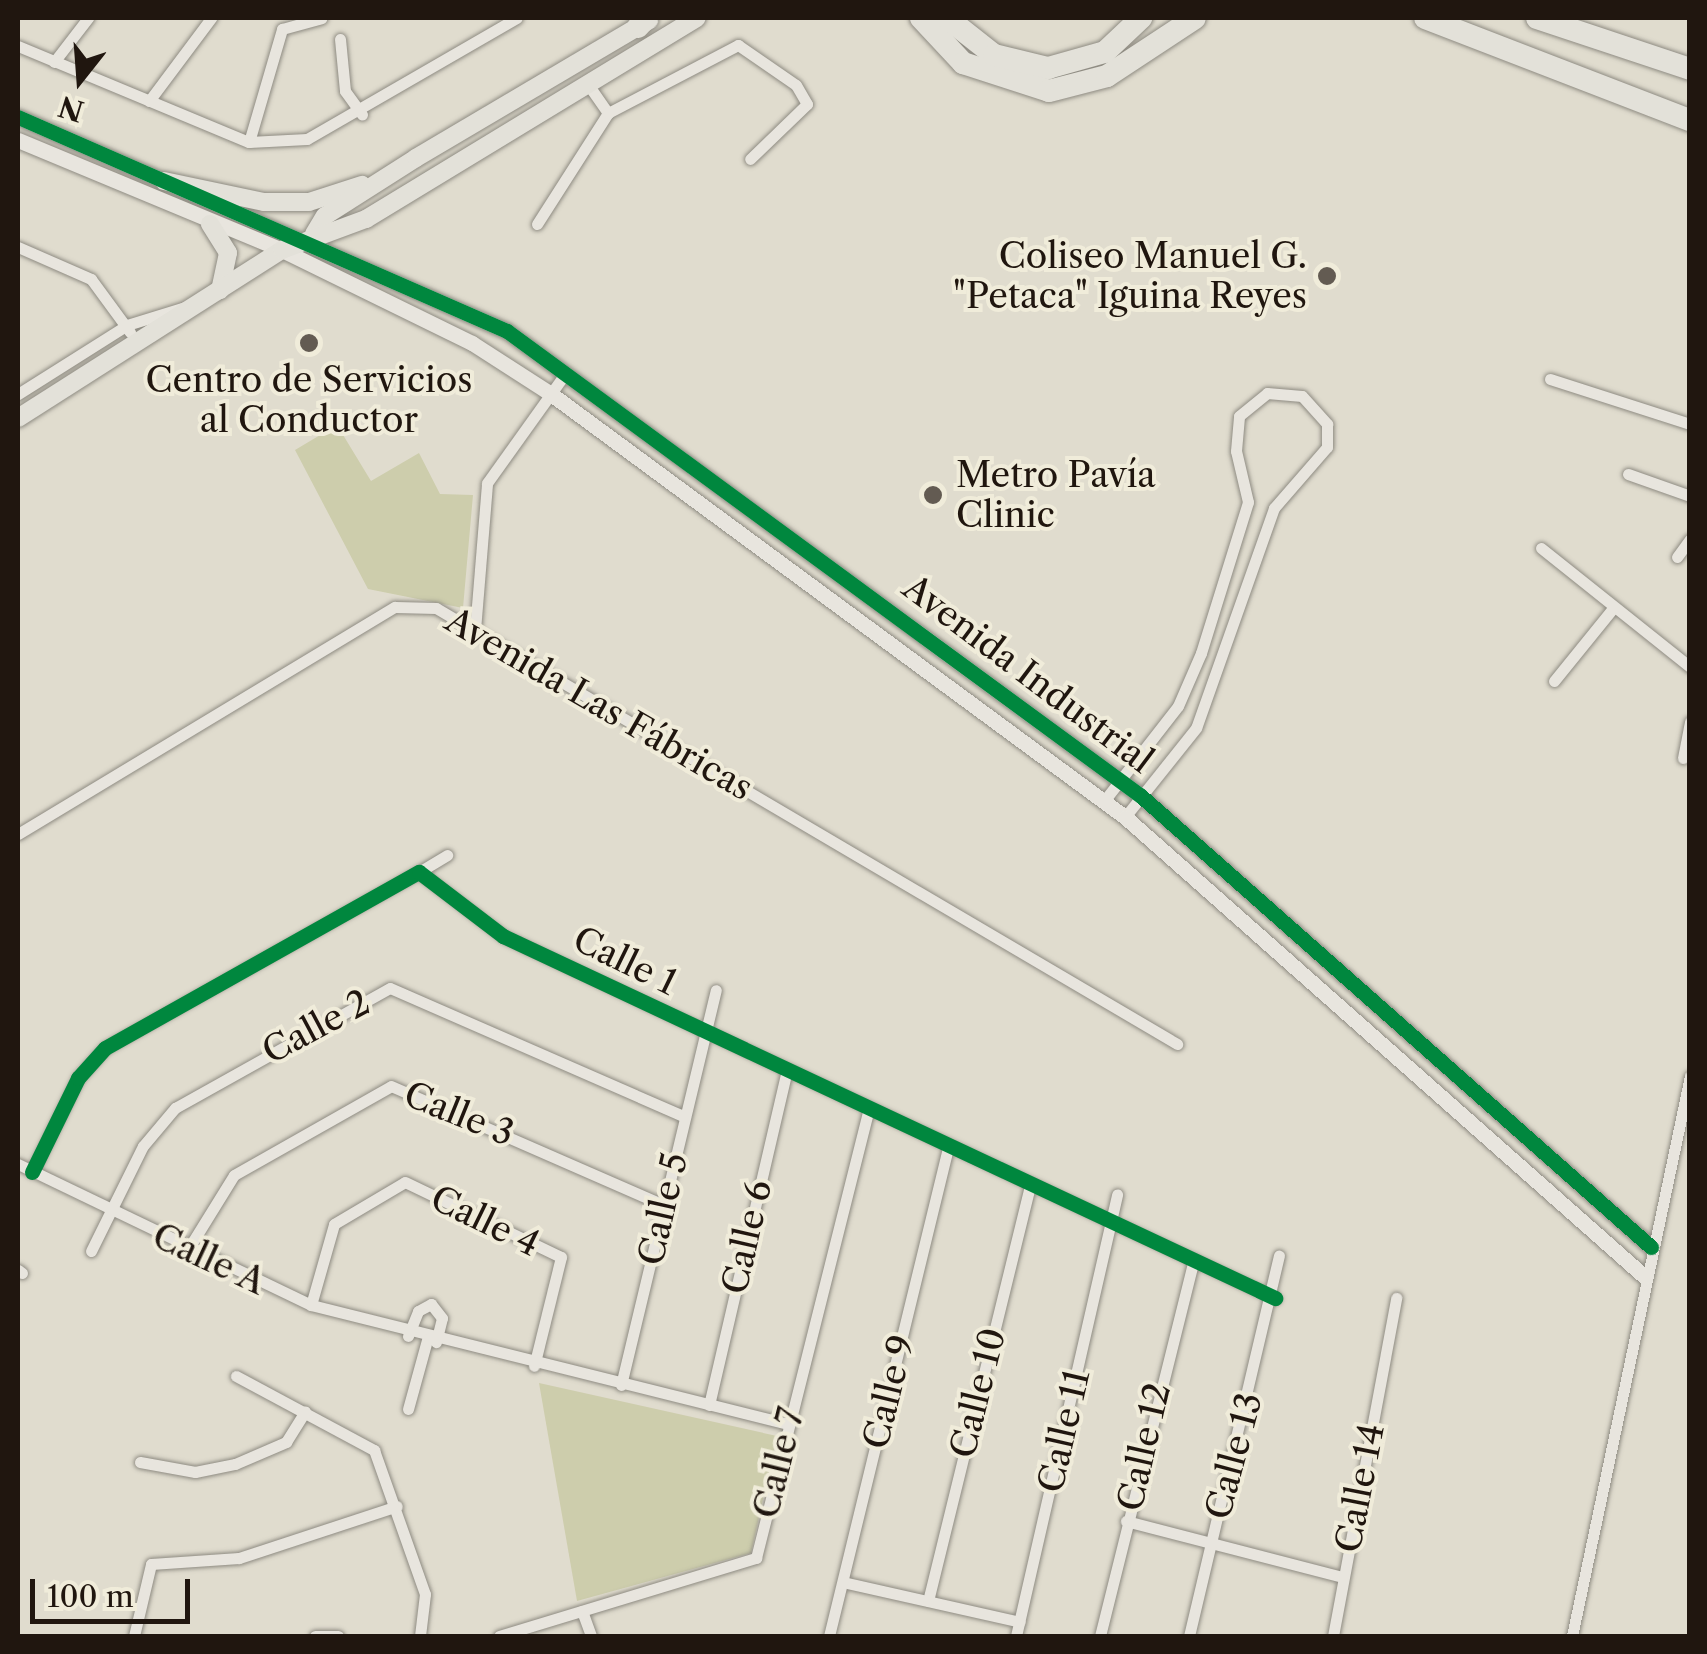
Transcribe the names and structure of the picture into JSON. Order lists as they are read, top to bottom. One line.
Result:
{"streets":{"street":["Avenida Industrial","Avenida Las Fábricas","Calle 1","Calle 2","Calle 3","Calle 5","Calle 4","Calle 6","Calle A","Calle 9","Calle 10","Calle 11","Calle 12","Calle 13","Calle 7","Calle 14"]},"crossings":[["Calle 1","Calle 5"],["Calle 1","Calle 6"],["Calle 1","Calle 9"],["Calle 1","Calle 10"],["Calle 1","Calle 11"],["Calle 1","Calle 12"],["Calle 1","Calle 13"],["Calle 1","Calle 7"],["Calle 2","Calle 5"],["Calle 2","Calle A"],["Calle 3","Calle 5"],["Calle 3","Calle A"],["Calle 5","Calle A"],["Calle 4","Calle A"],["Calle 6","Calle A"],["Calle A","Calle 7"],["Calle 12","Calle 14"],["Calle 13","Calle 14"]],"places":["Coliseo Manuel G. \"Petaca\" Iguina Reyes","Centro de Servicios al Conductor","Metro Pavía Clinic"],"scale_bar":"100 m","north":"bottom"}
